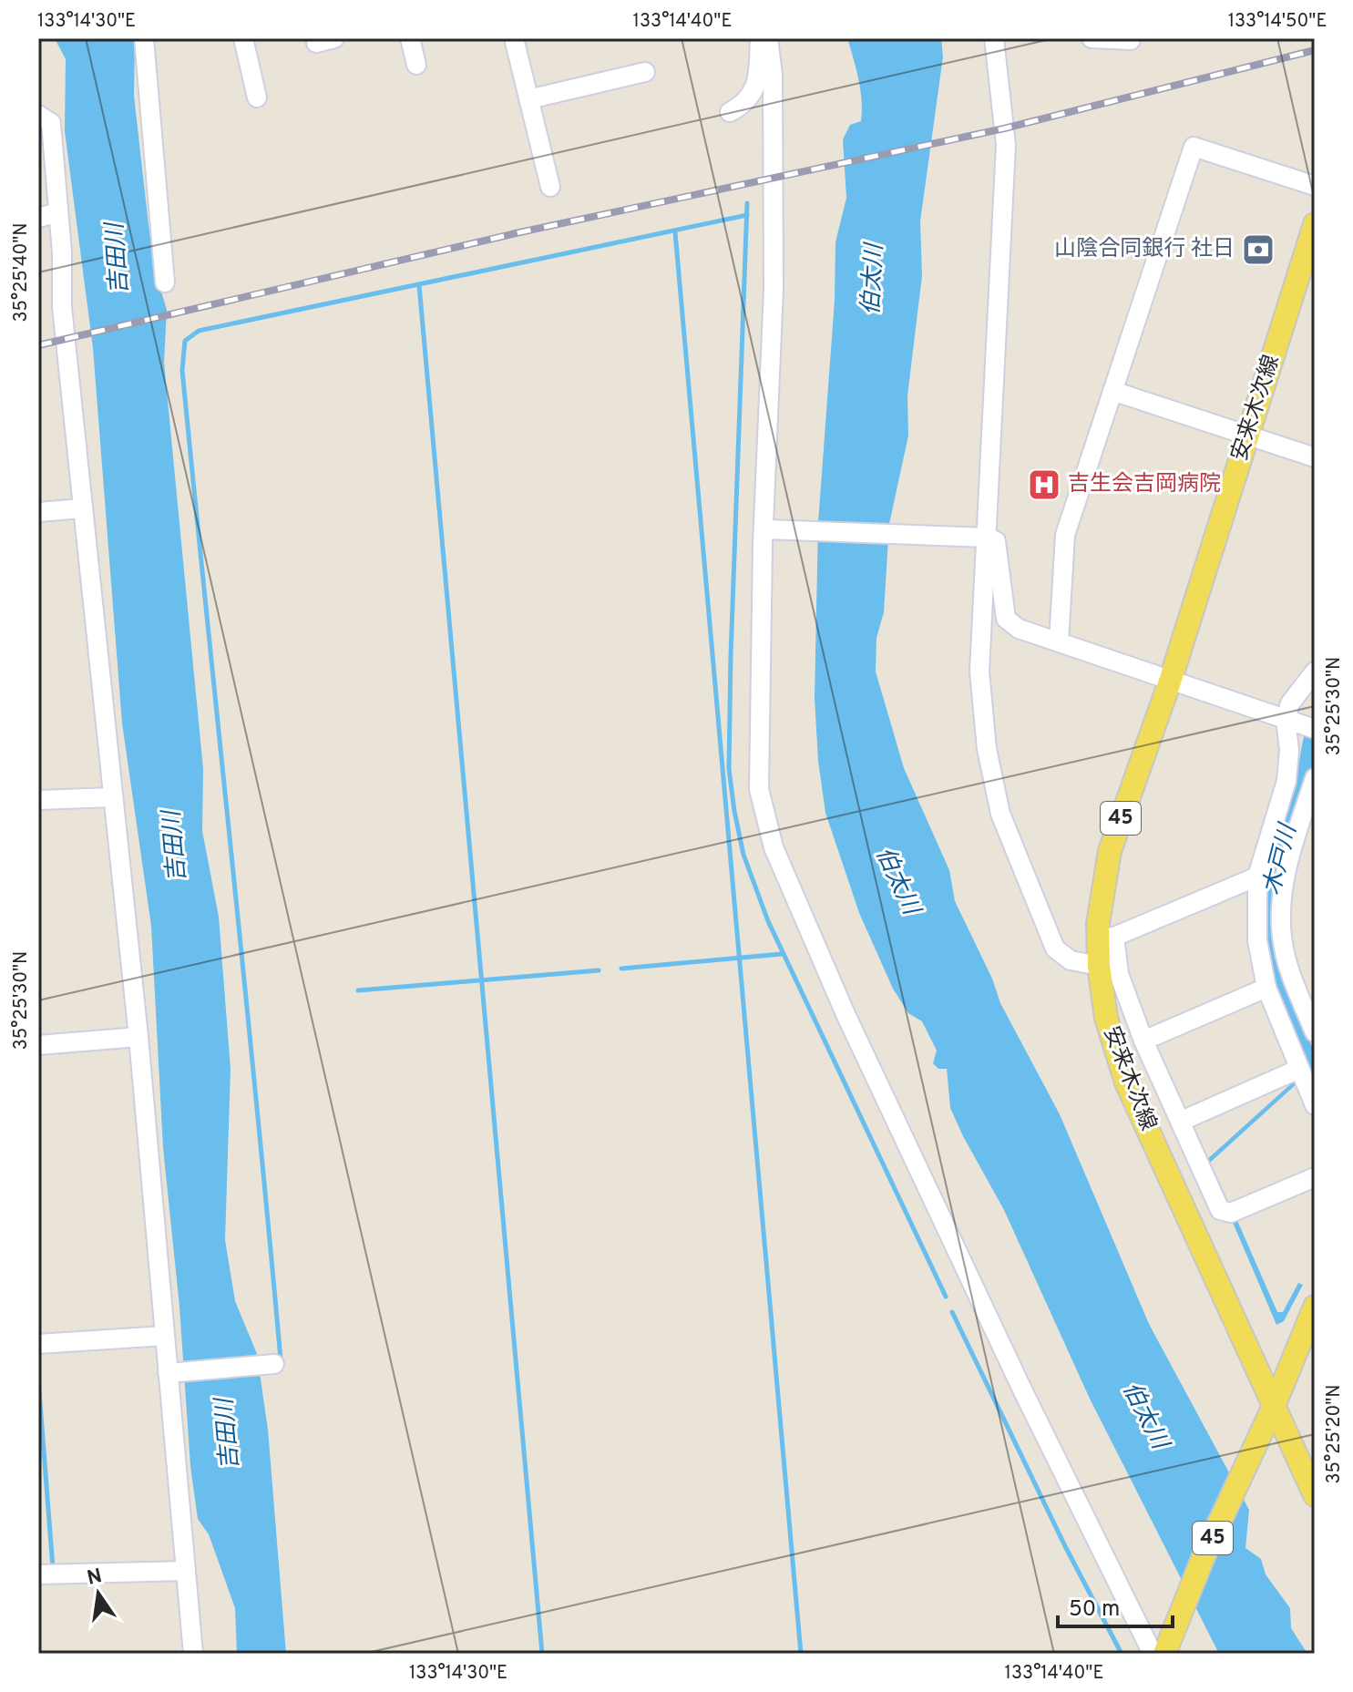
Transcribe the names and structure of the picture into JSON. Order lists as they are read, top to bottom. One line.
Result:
{"streets":{"main road":["安来木次線","45"]},"crossings":[["安来木次線","45"]],"water":["吉田川","伯太川","木戸川"],"places":{"bank":["山陰合同銀行 社日"],"hospital":["吉生会吉岡病院"]},"scale_bar":"50 m","north":"top","coordinates":["133°14'30\"E","133°14'40\"E","133°14'50\"E","35°25'40\"N","35°25'30\"N","35°25'20\"N"]}
